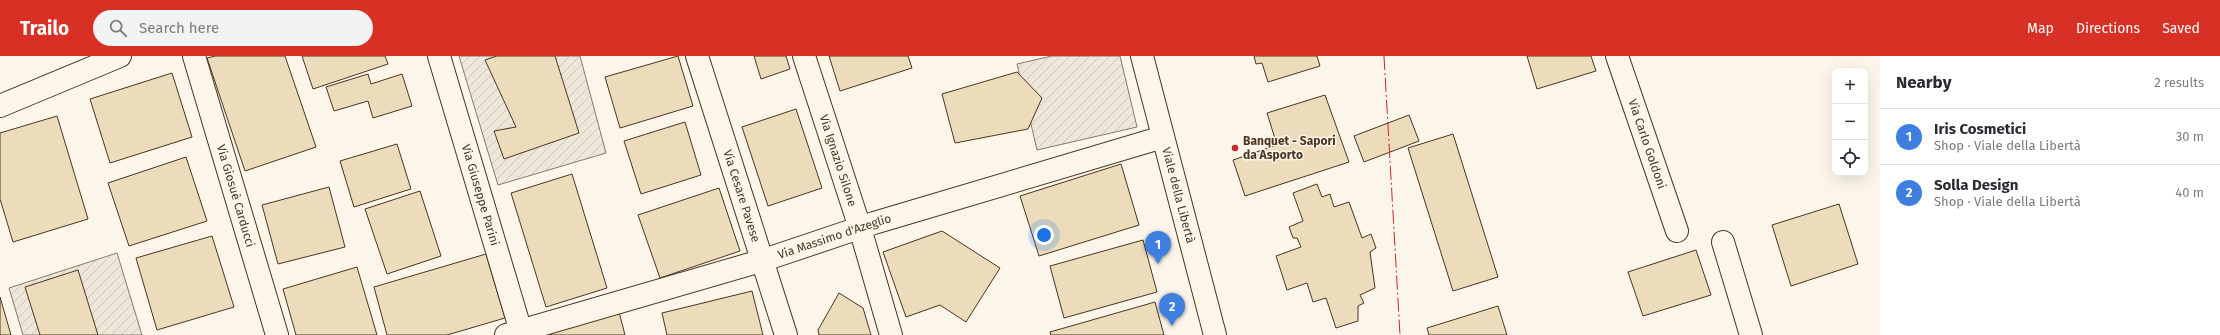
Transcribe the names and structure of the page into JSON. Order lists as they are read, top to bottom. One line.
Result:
{"streets":{"street":["Via Carlo Goldoni","Via Ignazio Silone","Via Cesare Pavese","Viale della Libertà","Via Giosuè Carducci","Via Giuseppe Parini","Via Massimo d'Azeglio"]},"crossings":[["Via Ignazio Silone","Via Massimo d'Azeglio"],["Via Cesare Pavese","Via Massimo d'Azeglio"],["Viale della Libertà","Via Massimo d'Azeglio"],["Via Giuseppe Parini","Via Massimo d'Azeglio"]],"places":["Banquet - Sapori da Asporto"],"page":{"header":"Trailo","search":"Search here","nav":["Map","Directions","Saved"],"heading":["Nearby","2 results"],"map_buttons":["+","−"],"list":[{"mark":"1","name":"Iris Cosmetici","note":"Shop · Viale della Libertà","value":"30 m"},{"mark":"2","name":"Solla Design","note":"Shop · Viale della Libertà","value":"40 m"}],"pins":["1","2"]}}
